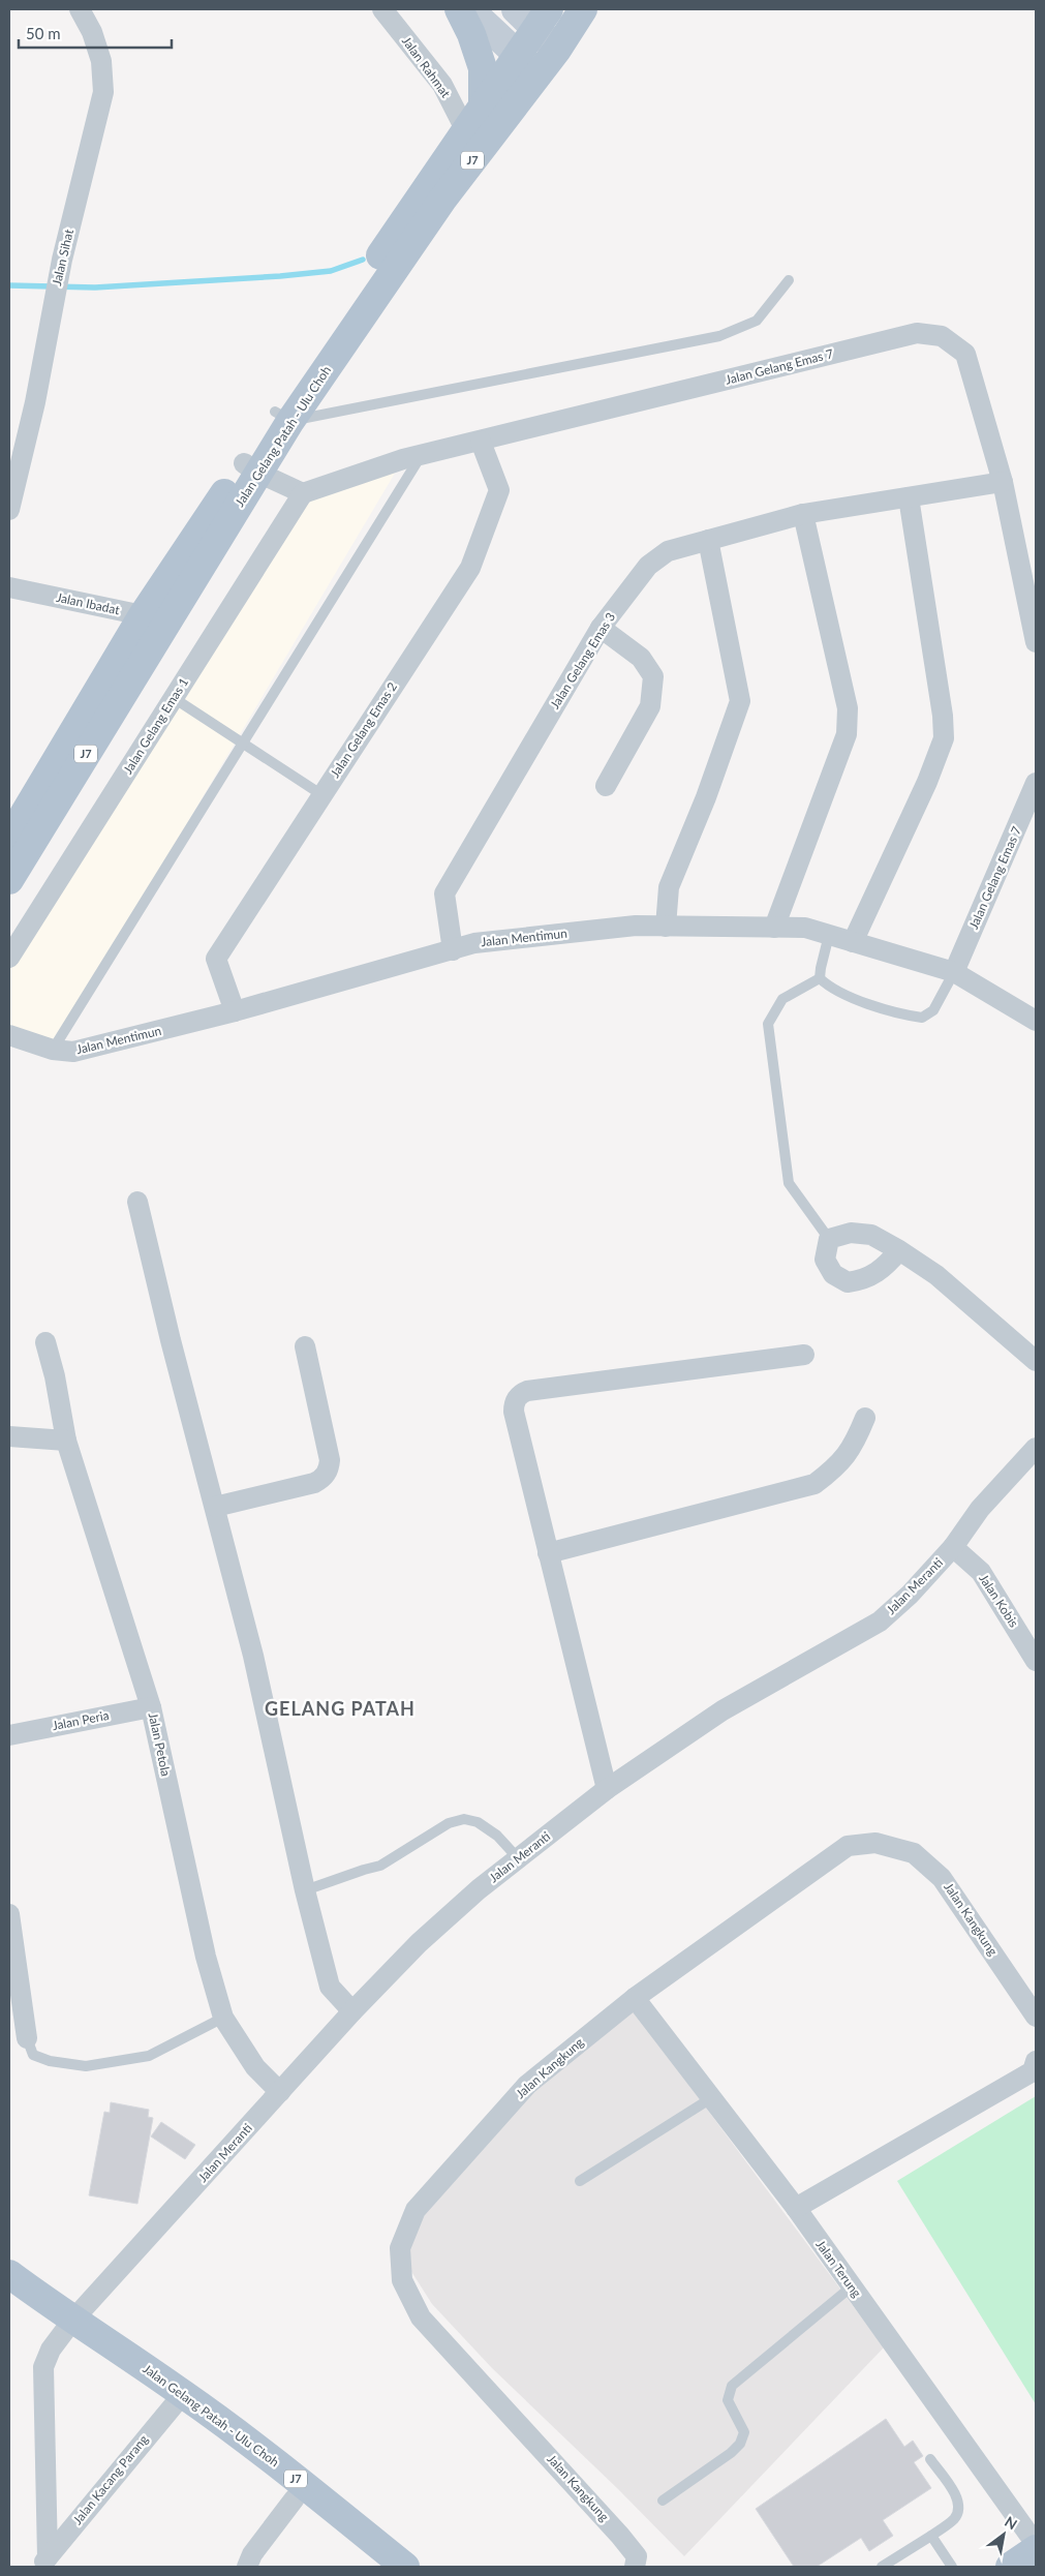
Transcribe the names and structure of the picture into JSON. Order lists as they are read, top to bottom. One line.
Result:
{"streets":{"main road":["J7","Jalan Gelang Patah - Ulu Choh"],"street":["Jalan Rahmat","Jalan Sihat","Jalan Gelang Emas 7","Jalan Ibadat","Jalan Gelang Emas 3","Jalan Gelang Emas 1","Jalan Gelang Emas 2","Jalan Mentimun","Jalan Meranti","Jalan Kobis","Jalan Peria","Jalan Petola","Jalan Kangkung","Jalan Terung","Jalan Kacang Parang"]},"crossings":[["Jalan Rahmat","Jalan Gelang Patah - Ulu Choh"],["Jalan Gelang Emas 7","Jalan Gelang Emas 3"],["Jalan Gelang Emas 7","Jalan Gelang Emas 1"],["Jalan Gelang Emas 7","Jalan Gelang Emas 2"],["Jalan Gelang Emas 7","Jalan Mentimun"],["Jalan Gelang Patah - Ulu Choh","Jalan Ibadat"],["Jalan Gelang Patah - Ulu Choh","Jalan Meranti"],["Jalan Gelang Patah - Ulu Choh","Jalan Kacang Parang"],["Jalan Gelang Emas 3","Jalan Mentimun"],["Jalan Gelang Emas 2","Jalan Mentimun"],["Jalan Meranti","Jalan Kobis"],["Jalan Meranti","Jalan Petola"],["Jalan Meranti","Jalan Kacang Parang"],["Jalan Peria","Jalan Petola"],["Jalan Kangkung","Jalan Terung"]],"districts":["GELANG PATAH"],"scale_bar":"50 m","north":"top right"}
